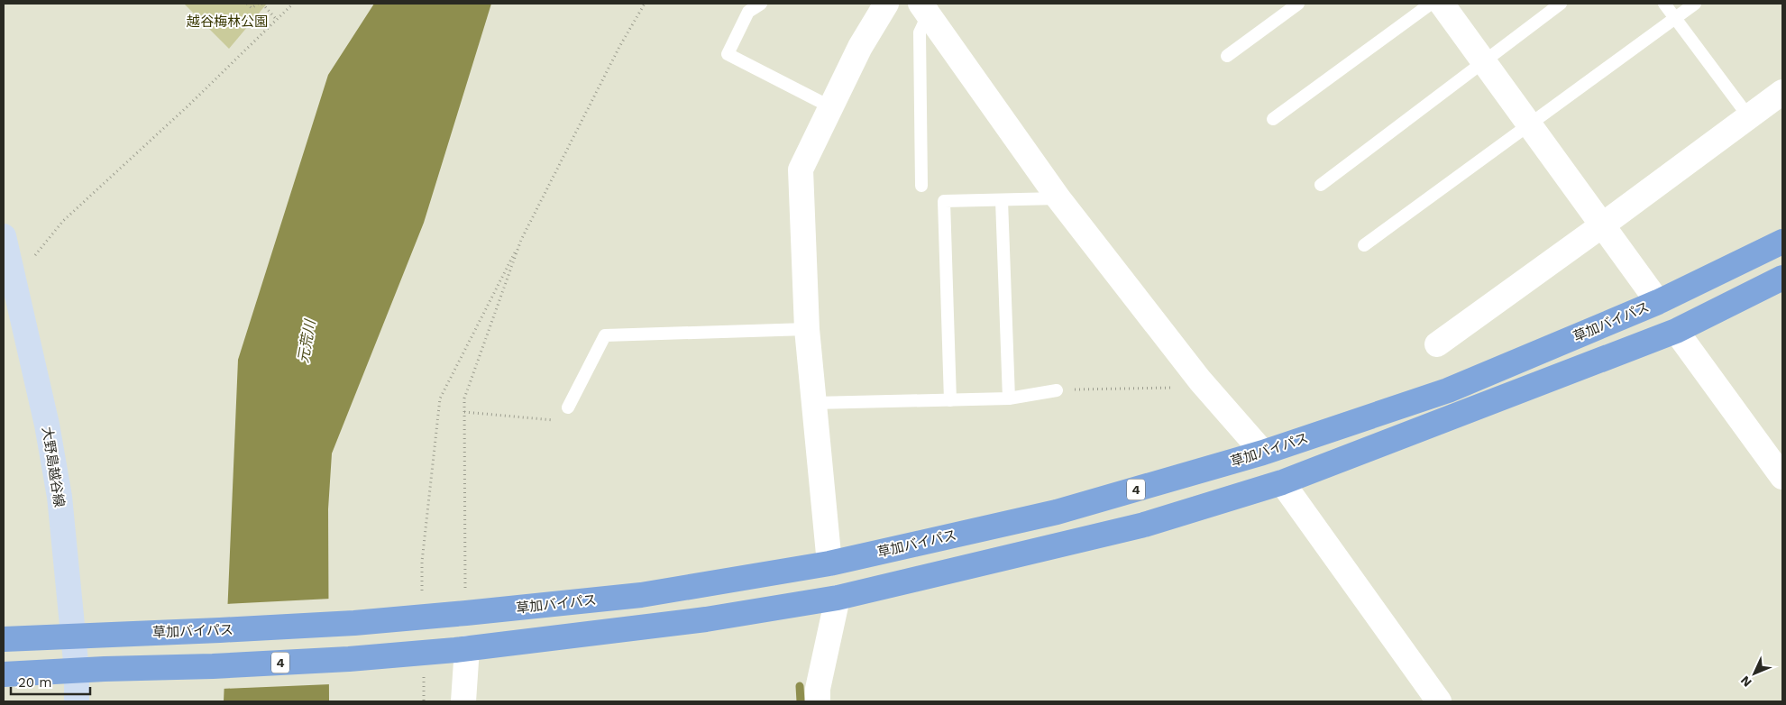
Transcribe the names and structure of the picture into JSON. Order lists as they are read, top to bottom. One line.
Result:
{"streets":{"highway":["草加バイパス","4"],"main road":["大野島越谷線"]},"crossings":[["草加バイパス","大野島越谷線"],["大野島越谷線","4"]],"water":["元荒川"],"parks":["越谷梅林公園"],"scale_bar":"20 m","north":"bottom left"}
